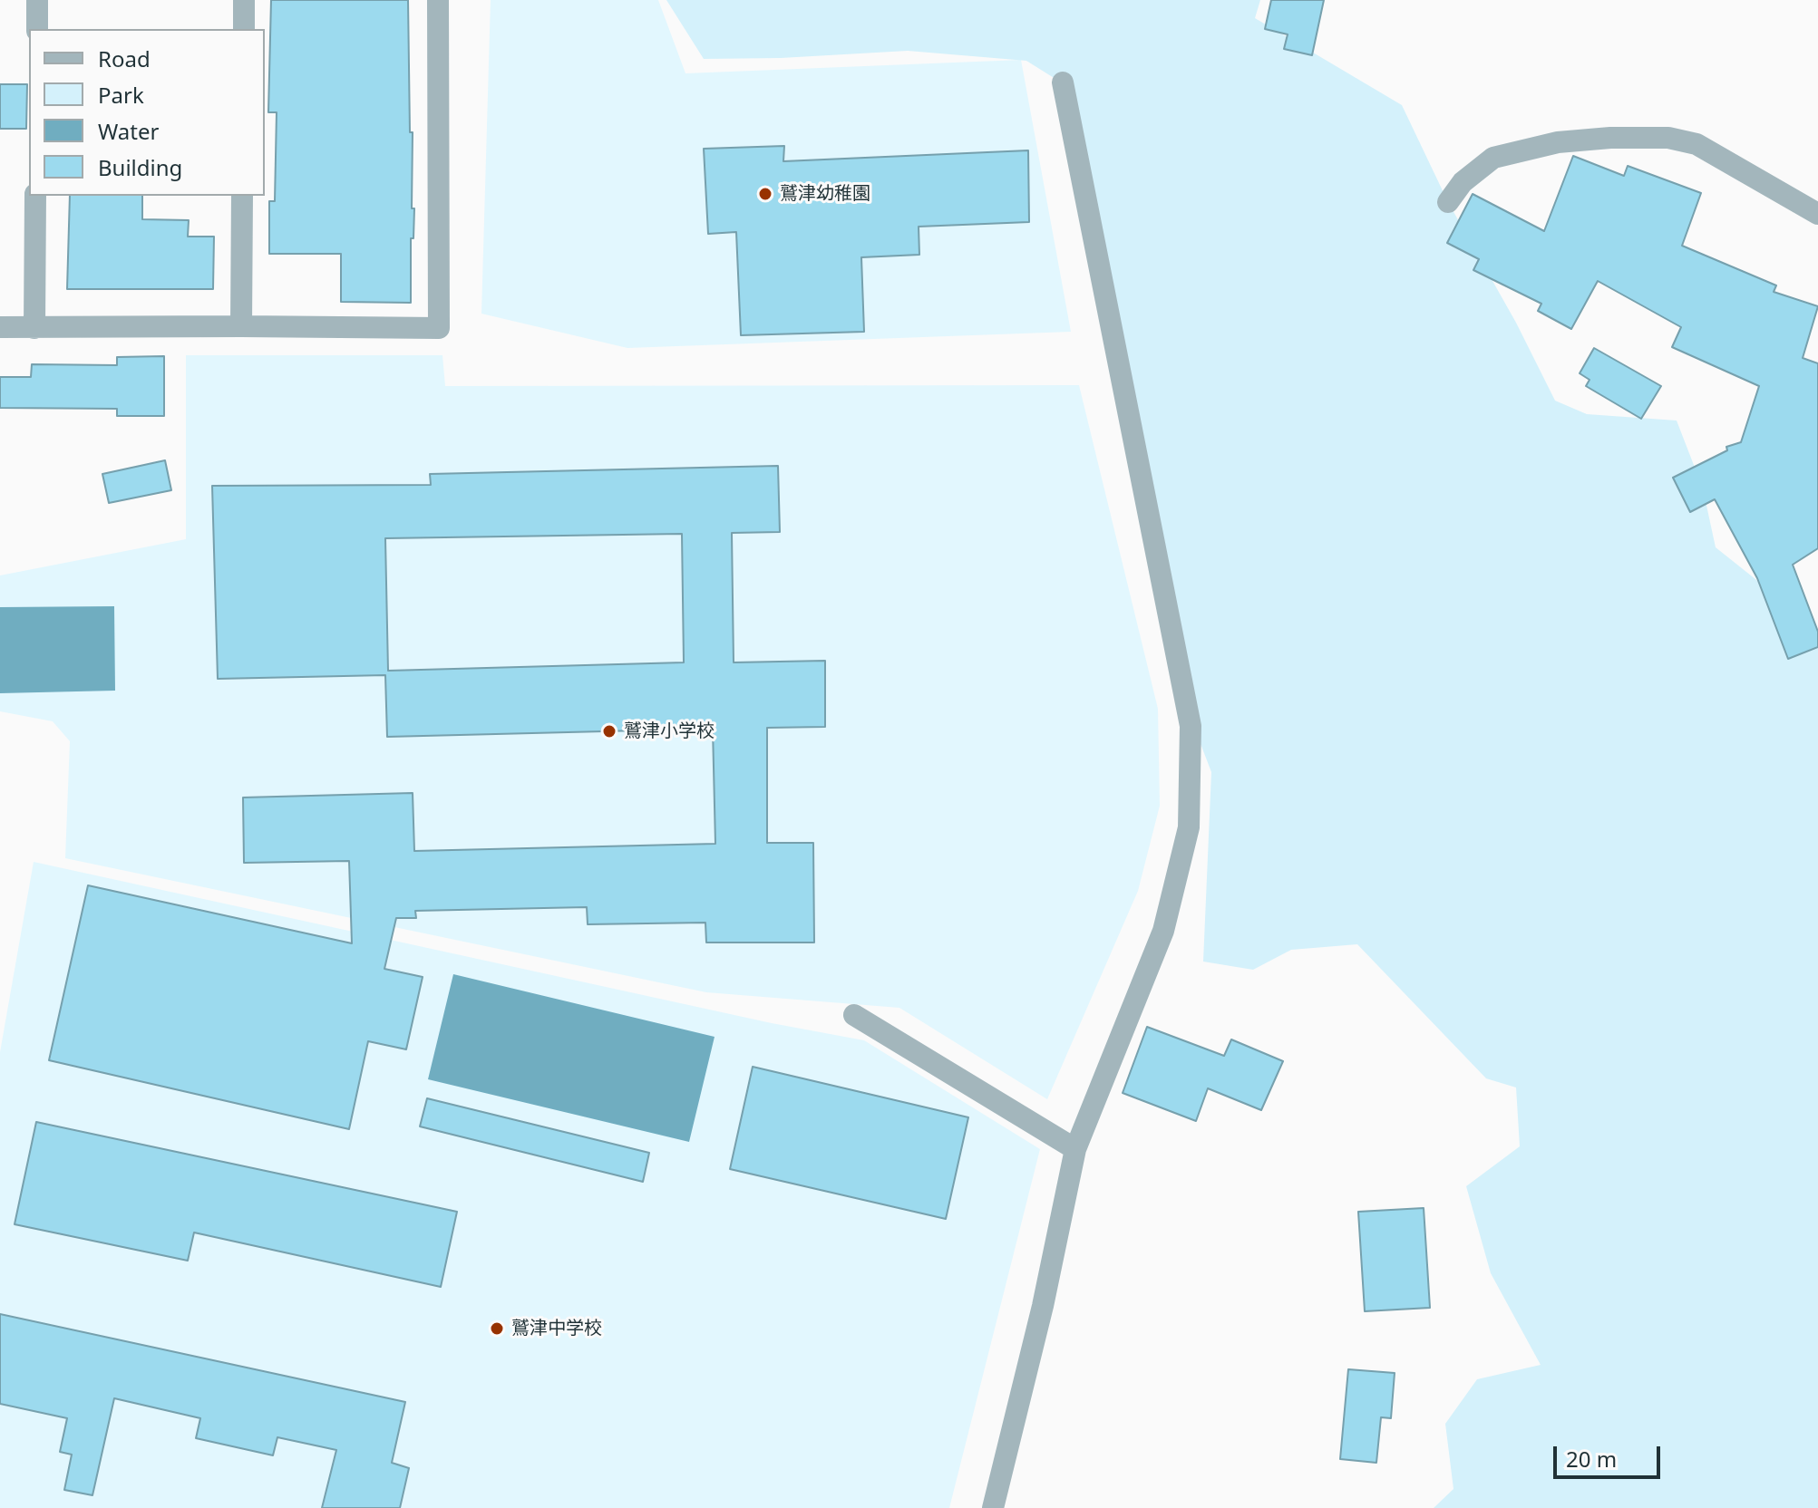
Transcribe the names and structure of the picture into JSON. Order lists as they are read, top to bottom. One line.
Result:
{"places":["鷲津幼稚園","鷲津小学校","鷲津中学校"],"legend":["Road","Park","Water","Building"],"scale_bar":"20 m"}
